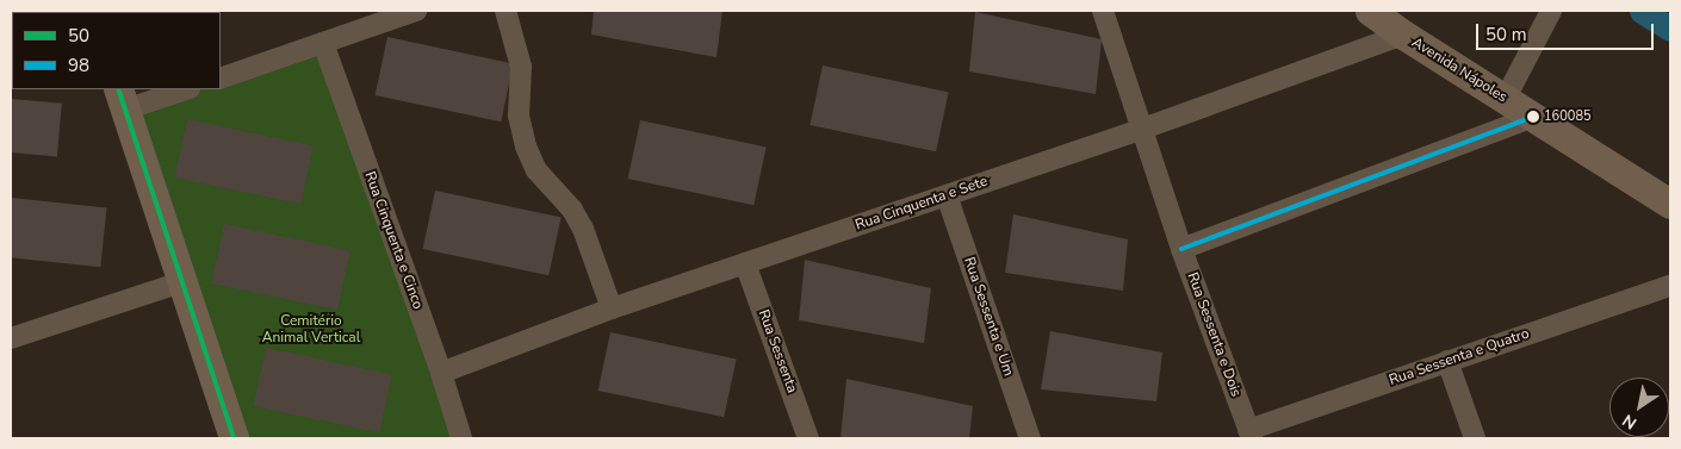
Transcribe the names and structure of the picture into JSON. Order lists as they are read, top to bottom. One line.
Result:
{"streets":{"main road":["Avenida Nápoles"],"street":["Rua Cinquenta e Sete","Rua Cinquenta e Cinco","Rua Sessenta e Um","Rua Sessenta e Dois","Rua Sessenta","Rua Sessenta e Quatro"]},"crossings":[["Avenida Nápoles","Rua Cinquenta e Sete"],["Rua Cinquenta e Sete","Rua Cinquenta e Cinco"],["Rua Cinquenta e Sete","Rua Sessenta e Um"],["Rua Cinquenta e Sete","Rua Sessenta e Dois"],["Rua Cinquenta e Sete","Rua Sessenta"],["Rua Sessenta e Dois","Rua Sessenta e Quatro"]],"parks":["Cemitério Animal Vertical"],"places":["160085"],"lines":["transit line 50","transit line 98"],"legend":["50","98"],"scale_bar":"50 m","north":"bottom left"}
